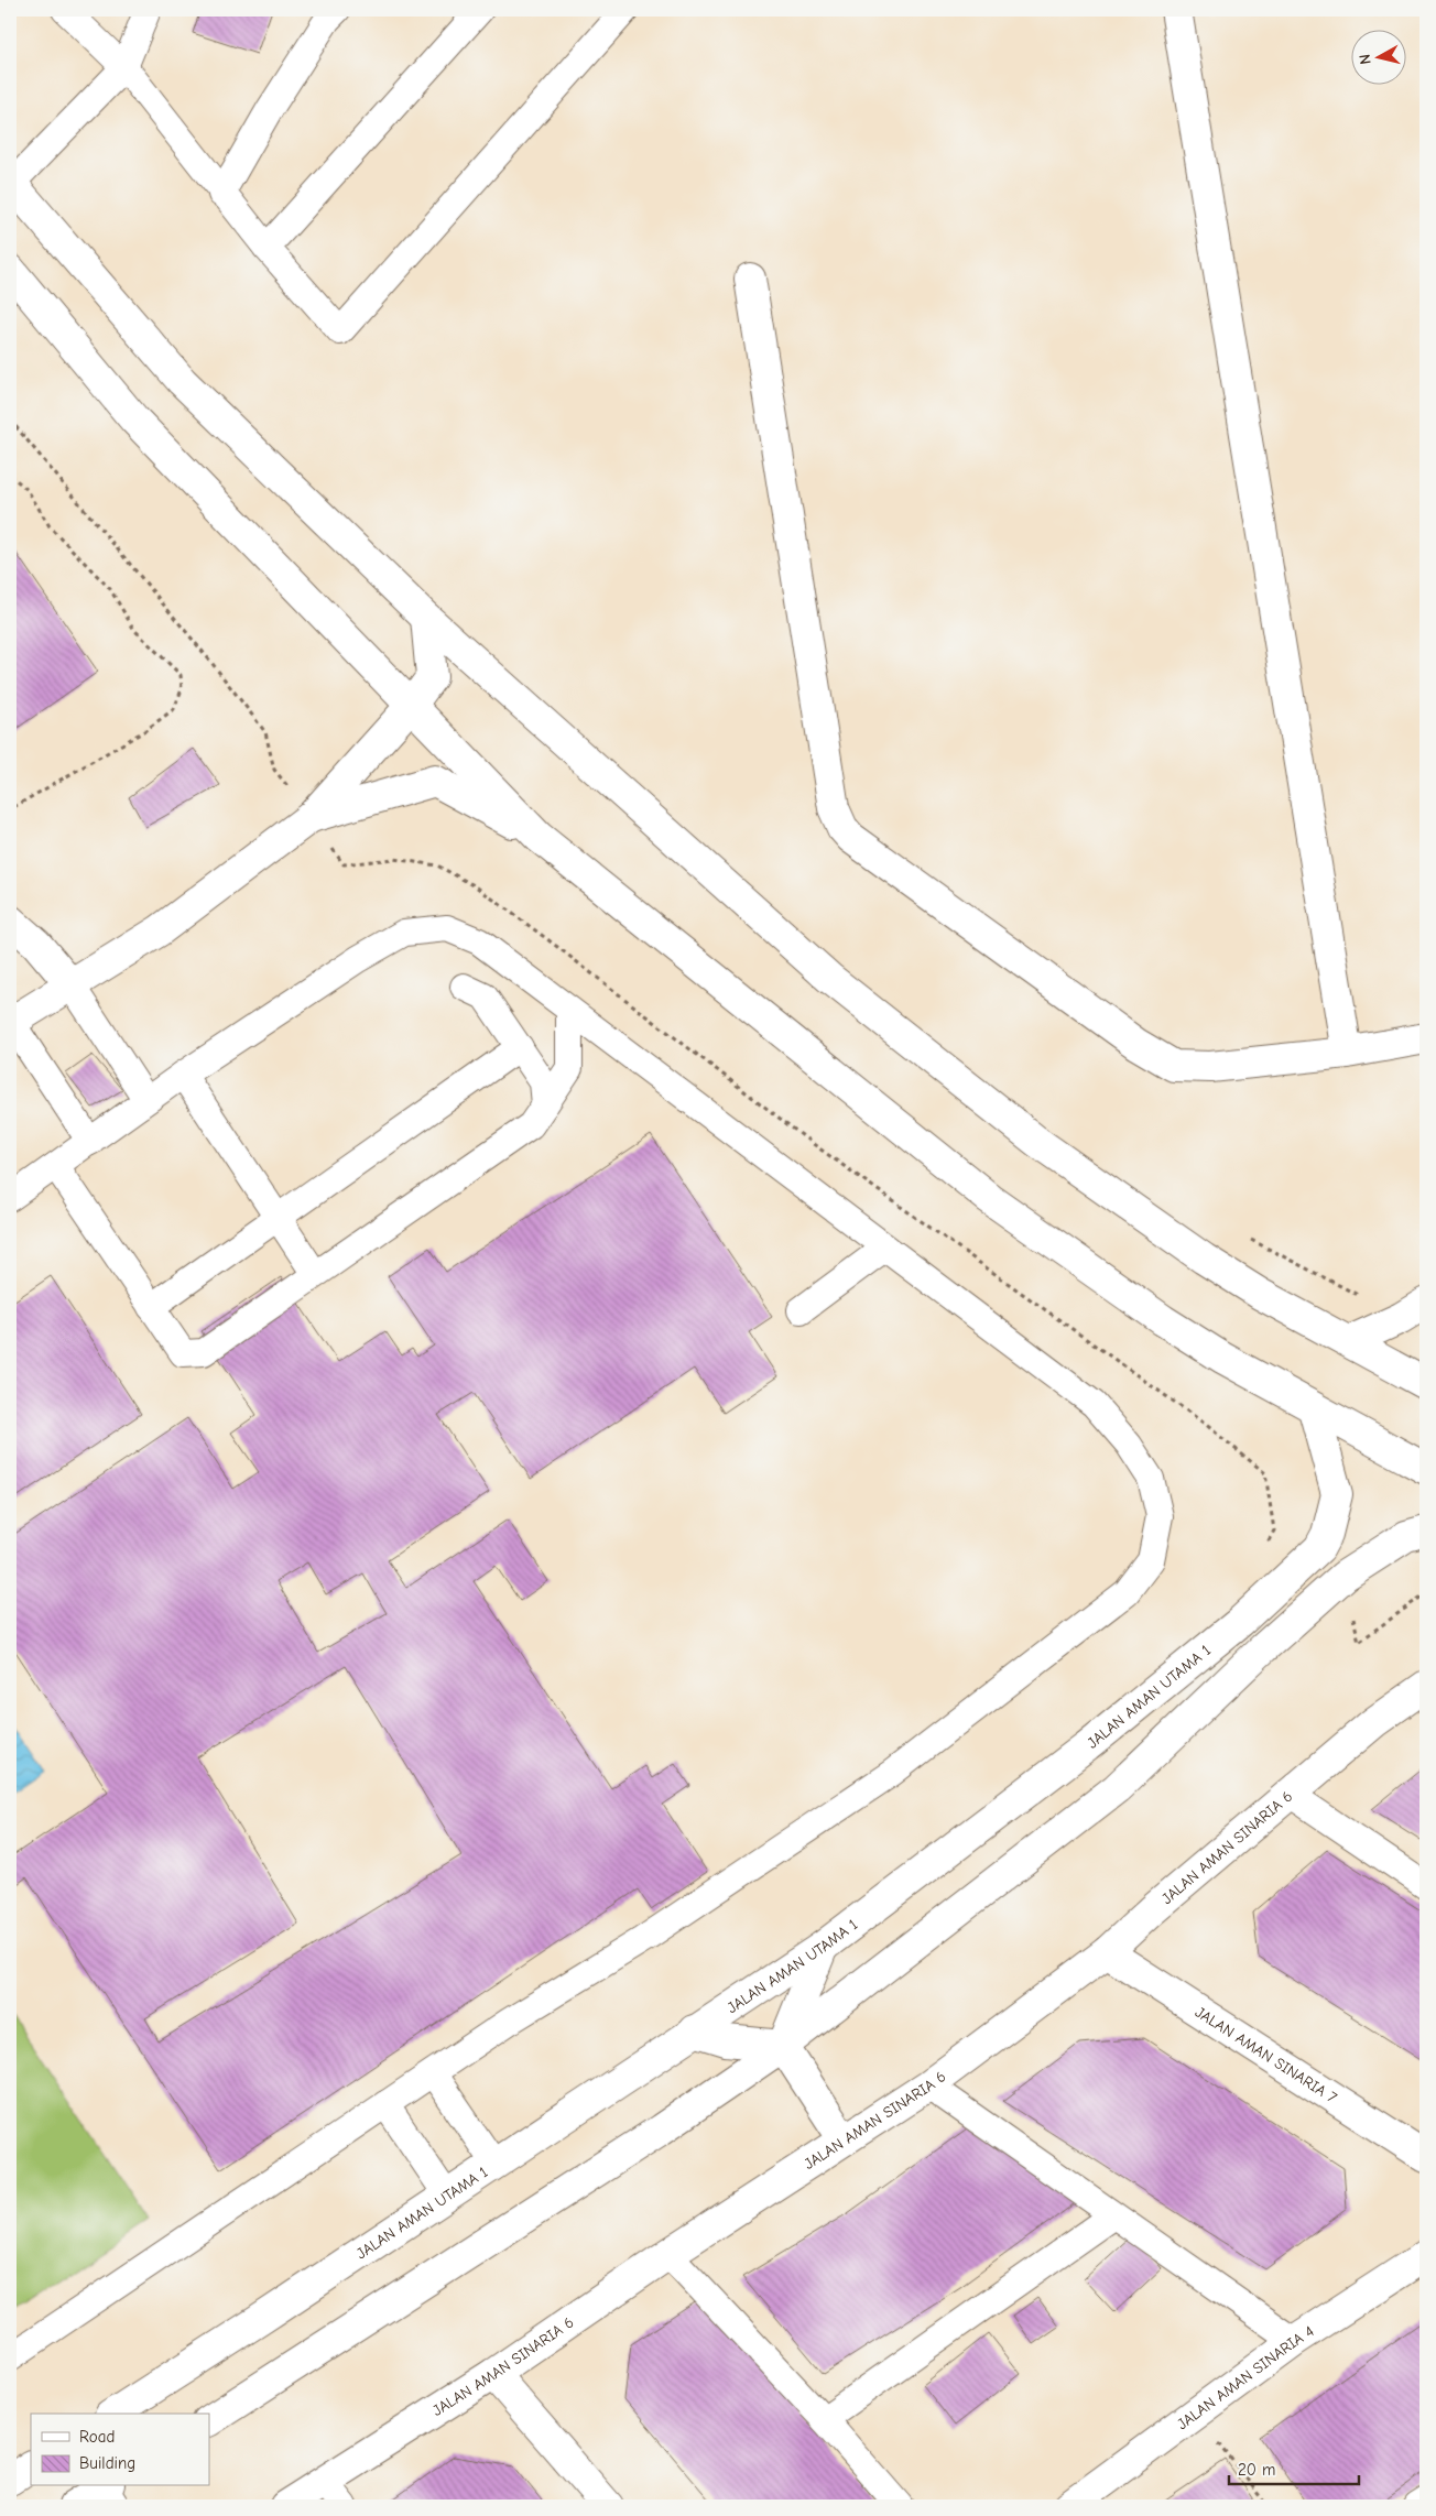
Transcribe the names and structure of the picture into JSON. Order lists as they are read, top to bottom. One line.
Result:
{"streets":{"street":["JALAN AMAN UTAMA 1","JALAN AMAN SINARIA 6","JALAN AMAN SINARIA 7","JALAN AMAN SINARIA 4"]},"crossings":[["JALAN AMAN SINARIA 6","JALAN AMAN SINARIA 7"]],"legend":["Road","Building"],"scale_bar":"20 m","north":"left"}
